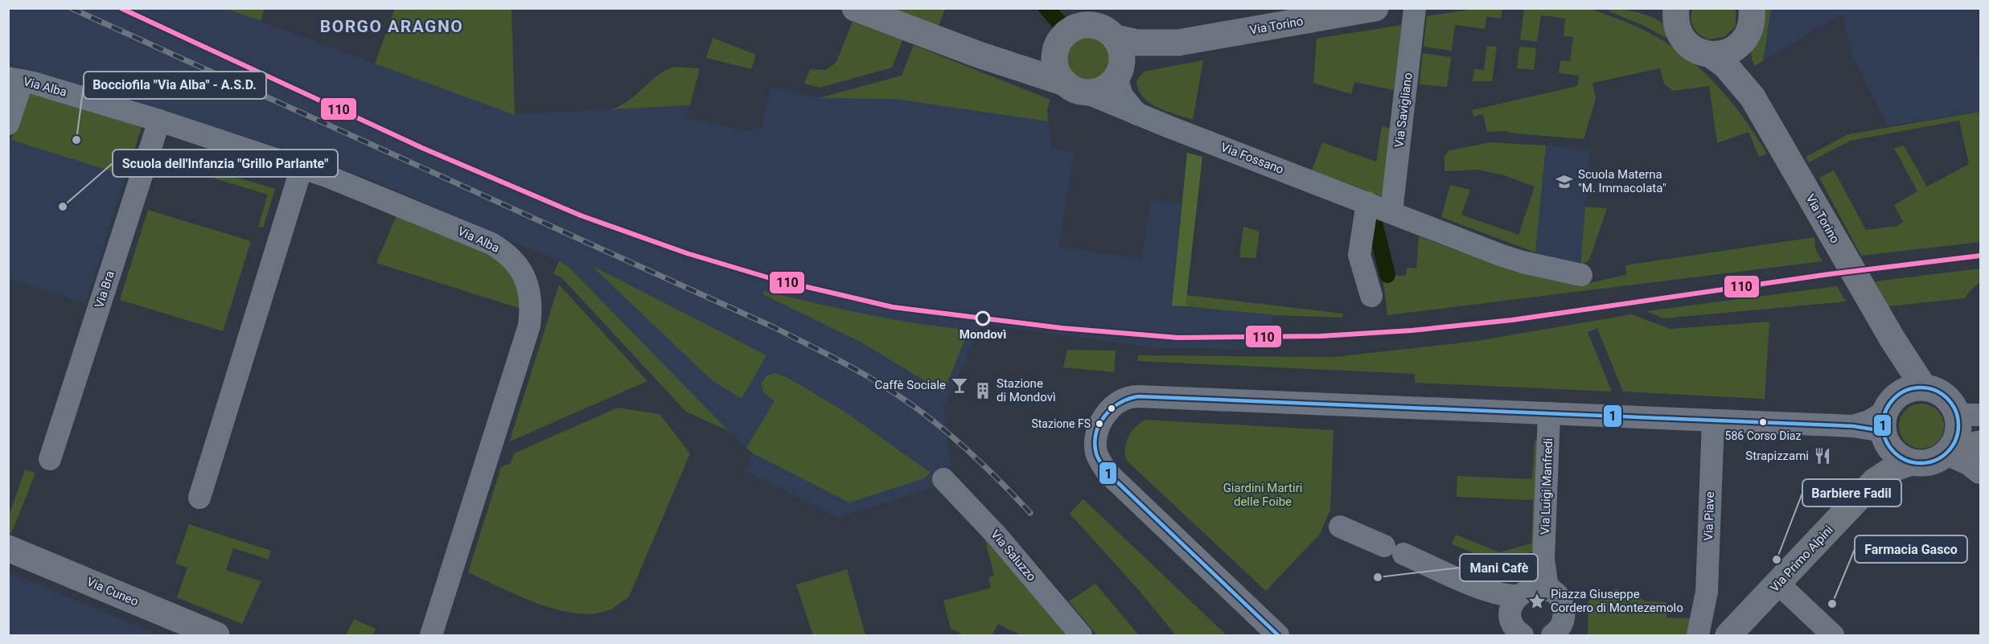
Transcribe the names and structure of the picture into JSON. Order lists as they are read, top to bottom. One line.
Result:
{"streets":{"main road":["Via Torino","Via Primo Alpini","Via Cuneo"],"street":["Via Alba","Via Savigliano","Via Fossano","Via Bra","Via Luigi Manfredi","Via Piave","Via Saluzzo"]},"crossings":[["Via Torino","Via Fossano"],["Via Torino","Via Primo Alpini"],["Via Alba","Via Bra"],["Via Savigliano","Via Fossano"]],"districts":["BORGO ARAGNO"],"parks":["Giardini Martiri delle Foibe"],"places":{"other":["Bocciofila \"Via Alba\" - A.S.D.","Scuola dell'Infanzia \"Grillo Parlante\"","Mondovì","586 Corso Diaz","Stazione FS","Barbiere Fadil","Mani Cafè","Farmacia Gasco"],"school or university":["Scuola Materna \"M. Immacolata\""],"bar":["Caffè Sociale"],"building":["Stazione di Mondovì"],"restaurant":["Strapizzami"],"place":["Piazza Giuseppe Cordero di Montezemolo"]},"lines":["transit line 110","transit line 1"]}
